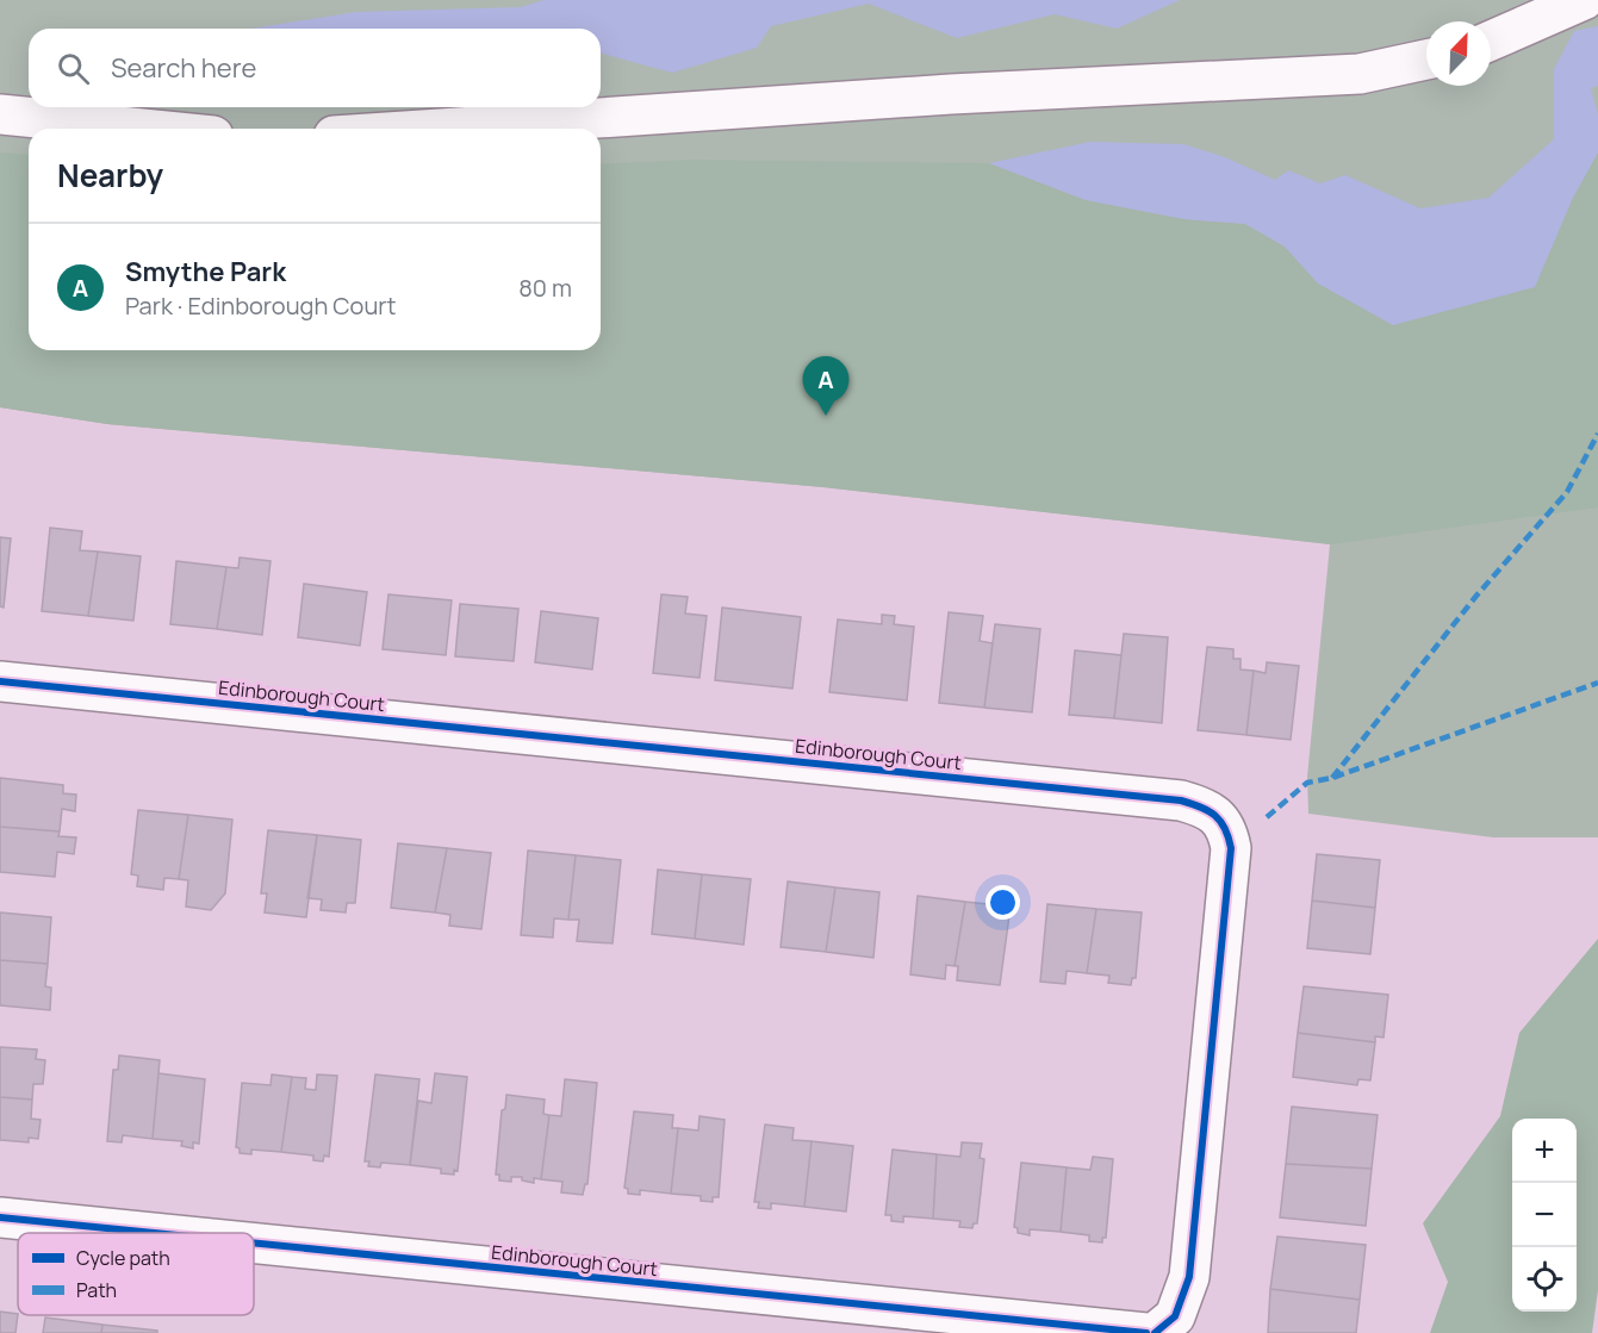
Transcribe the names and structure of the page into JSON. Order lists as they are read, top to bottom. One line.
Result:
{"streets":{"street":["Edinborough Court"]},"legend":["Cycle path","Path"],"north":"top right","page":{"search":"Search here","heading":"Nearby","list":[{"mark":"A","name":"Smythe Park","note":"Park · Edinborough Court","value":"80 m"}],"pins":"A","map_buttons":["+","−"]}}
